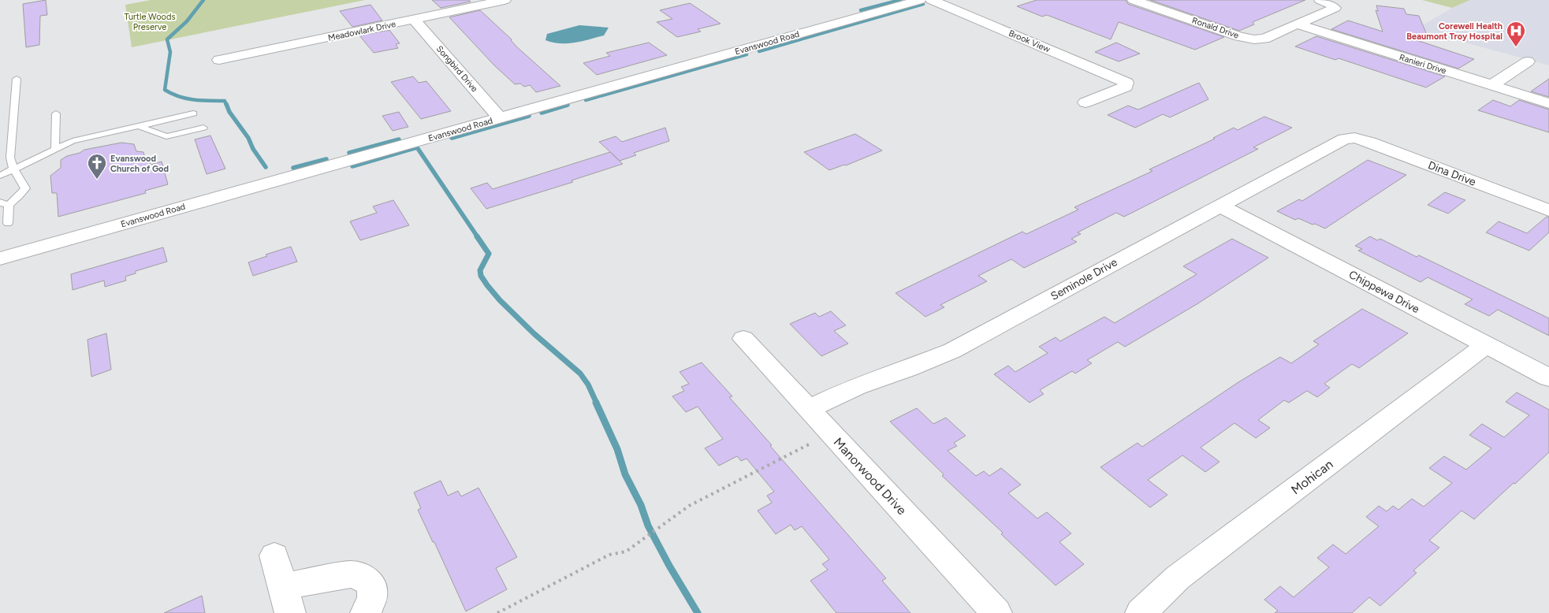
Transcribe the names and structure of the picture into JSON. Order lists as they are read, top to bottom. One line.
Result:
{"streets":{"street":["Ronald Drive","Meadowlark Drive","Brook View","Evanswood Road","Ranieri Drive","Songbird Drive","Dina Drive","Seminole Drive","Chippewa Drive","Manorwood Drive","Mohican"]},"crossings":[["Ronald Drive","Ranieri Drive"],["Meadowlark Drive","Songbird Drive"],["Evanswood Road","Songbird Drive"],["Dina Drive","Seminole Drive"],["Seminole Drive","Chippewa Drive"],["Seminole Drive","Manorwood Drive"],["Chippewa Drive","Mohican"]],"parks":["Turtle Woods Preserve"],"places":{"hospital":["Corewell Health Beaumont Troy Hospital"],"church":["Evanswood Church of God"]}}
